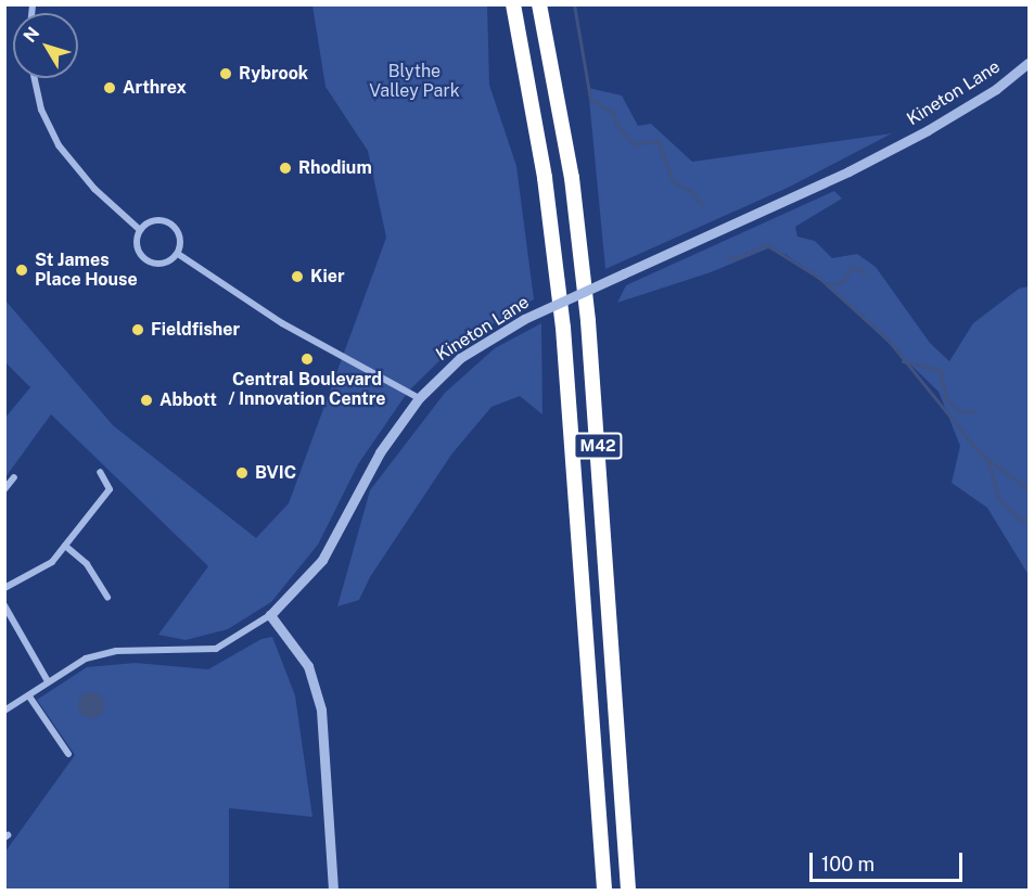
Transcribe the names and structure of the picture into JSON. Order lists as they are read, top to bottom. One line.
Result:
{"streets":{"highway":["M42"],"street":["Kineton Lane"]},"parks":["Blythe Valley Park"],"places":["Rybrook","Arthrex","Rhodium","St James Place House","Kier","Fieldfisher","Central Boulevard / Innovation Centre","Abbott","BVIC"],"scale_bar":"100 m","north":"top left"}
